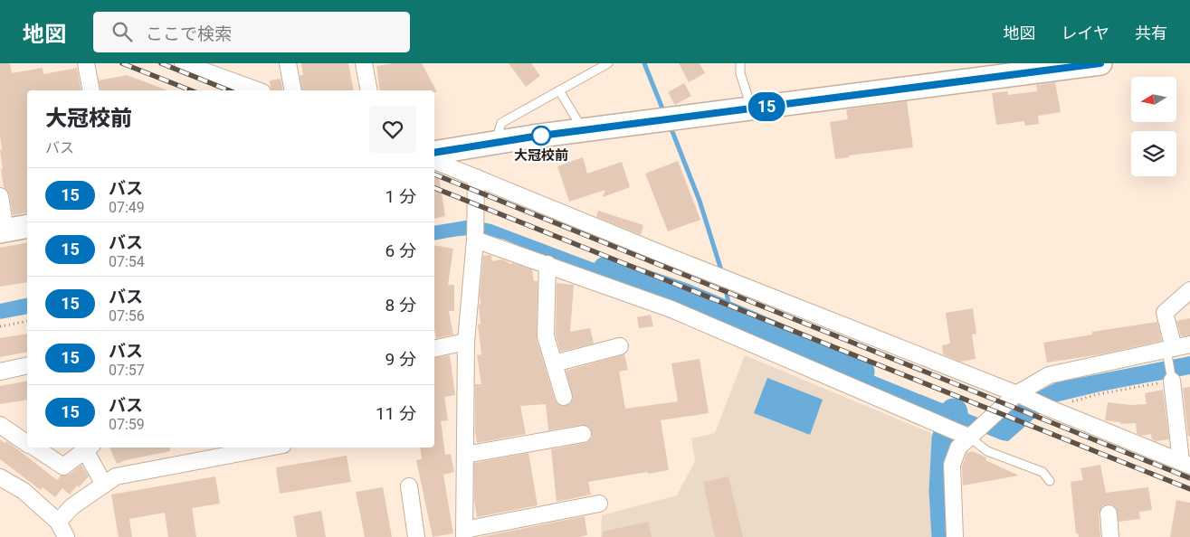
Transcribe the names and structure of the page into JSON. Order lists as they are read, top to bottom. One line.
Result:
{"places":["大冠校前"],"lines":["bus line 15"],"north":"left","page":{"header":"地図","search":"ここで検索","nav":["地図","レイヤ","共有"],"on_map":"15","heading":["大冠校前","バス"],"list":[{"mark":"15","name":"バス","note":"07:49","value":"1 分"},{"mark":"15","name":"バス","note":"07:54","value":"6 分"},{"mark":"15","name":"バス","note":"07:56","value":"8 分"},{"mark":"15","name":"バス","note":"07:57","value":"9 分"},{"mark":"15","name":"バス","note":"07:59","value":"11 分"}]}}
